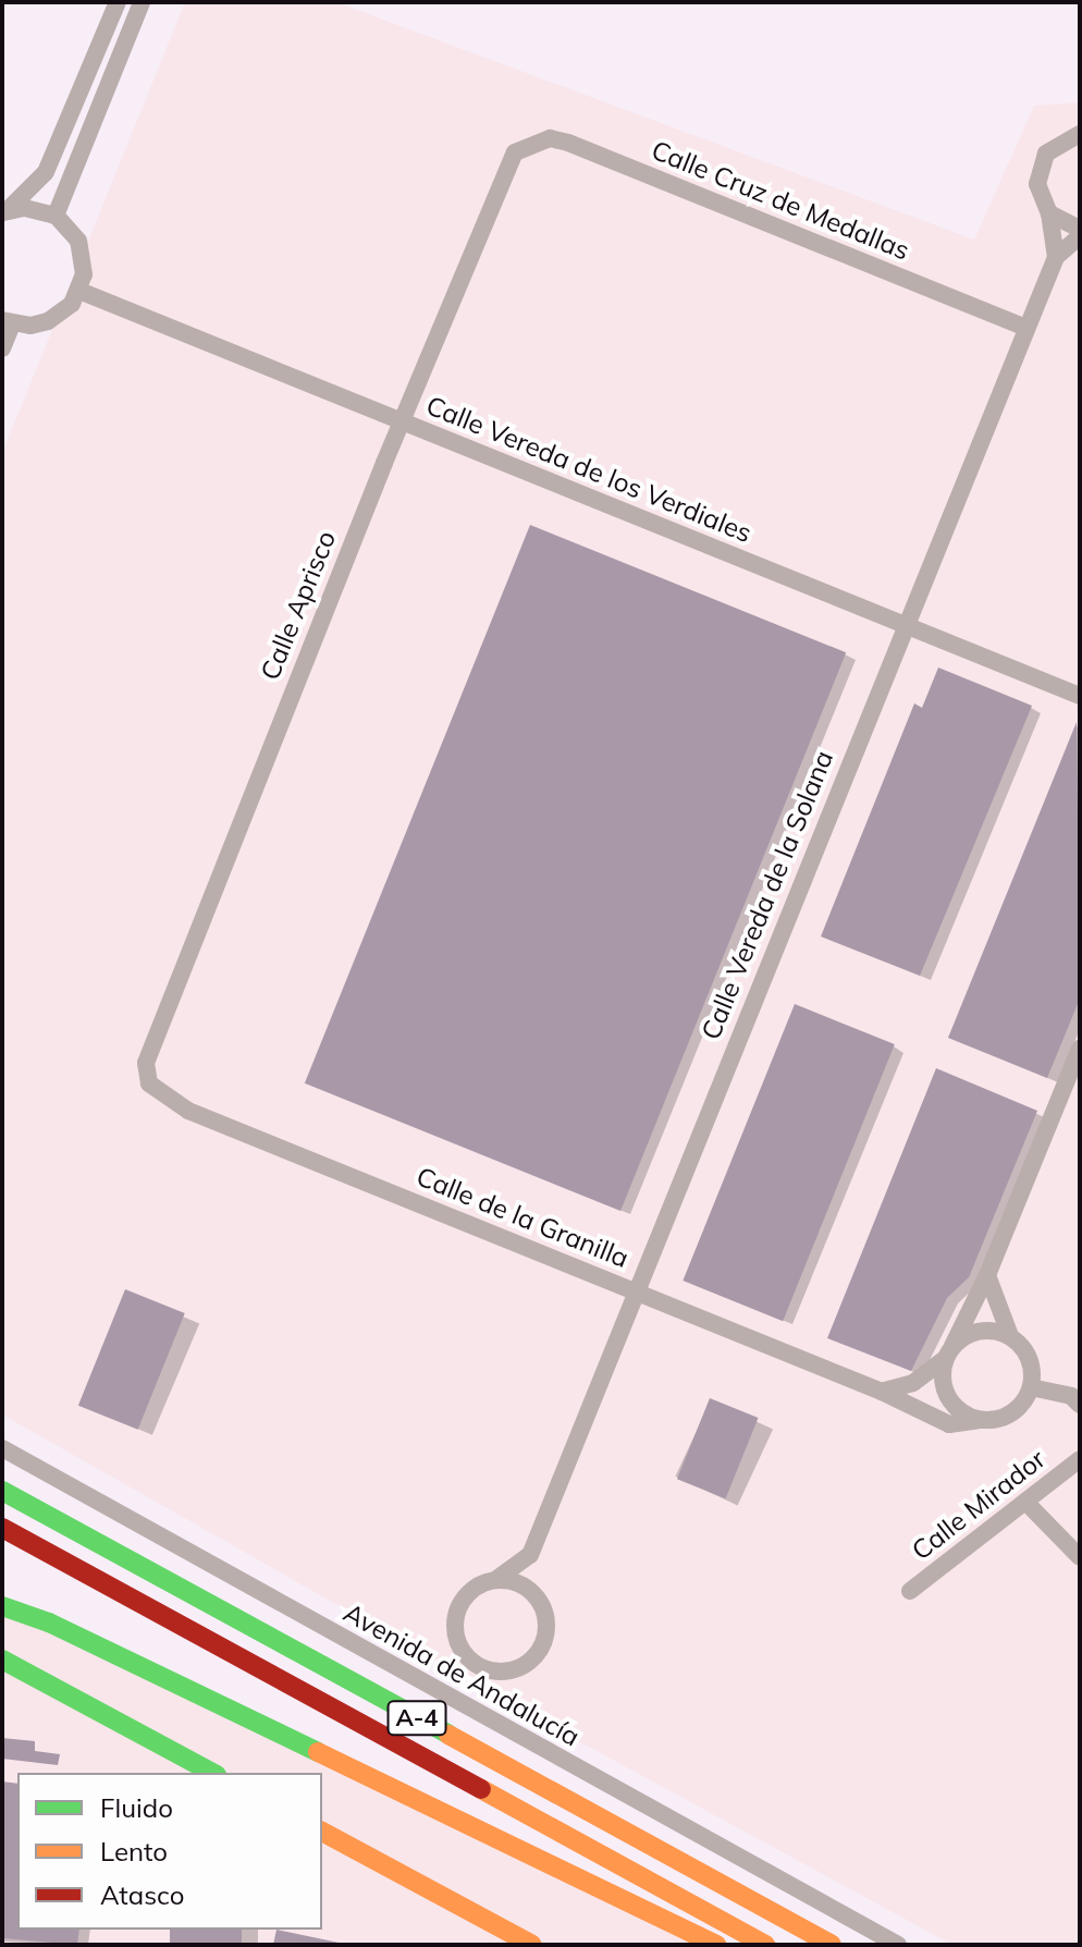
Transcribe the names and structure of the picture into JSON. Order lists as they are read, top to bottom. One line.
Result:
{"streets":{"main road":["A-4"],"street":["Calle Cruz de Medallas","Calle Vereda de los Verdiales","Calle Aprisco","Calle Vereda de la Solana","Calle de la Granilla","Calle Mirador","Avenida de Andalucía"]},"crossings":[["Calle Cruz de Medallas","Calle Aprisco"],["Calle Cruz de Medallas","Calle Vereda de la Solana"],["Calle Vereda de los Verdiales","Calle Aprisco"],["Calle Vereda de los Verdiales","Calle Vereda de la Solana"],["Calle Aprisco","Calle de la Granilla"],["Calle Vereda de la Solana","Calle de la Granilla"]],"legend":["Fluido","Lento","Atasco"]}
